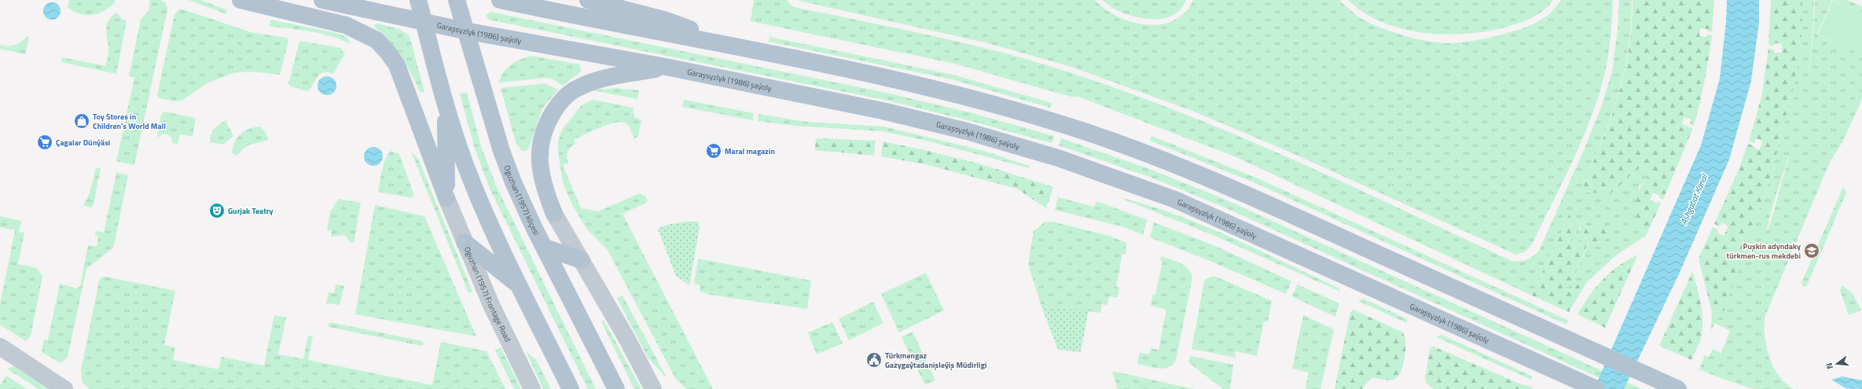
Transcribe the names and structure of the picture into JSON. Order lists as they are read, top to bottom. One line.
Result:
{"streets":{"main road":["Garaşsyzlyk (1986) şaýoly","Oguzhan (1957) köçesi"],"street":["Oguzhan (1957) Frontage Road"]},"crossings":[["Garaşsyzlyk (1986) şaýoly","Oguzhan (1957) köçesi"]],"water":["Ashgabat Kanal"],"places":{"shop":["Toy Stores in Children's World Mall"],"supermarket":["Çagalar Dünýäsi","Maral magazin"],"theatre":["Gurjak Teatry"],"school or university":["Puşkin adyndaky türkmen-rus mekdebi"],"public building":["Türkmengaz Gazygaýtadanişleýiş Müdirligi"]},"north":"left"}
